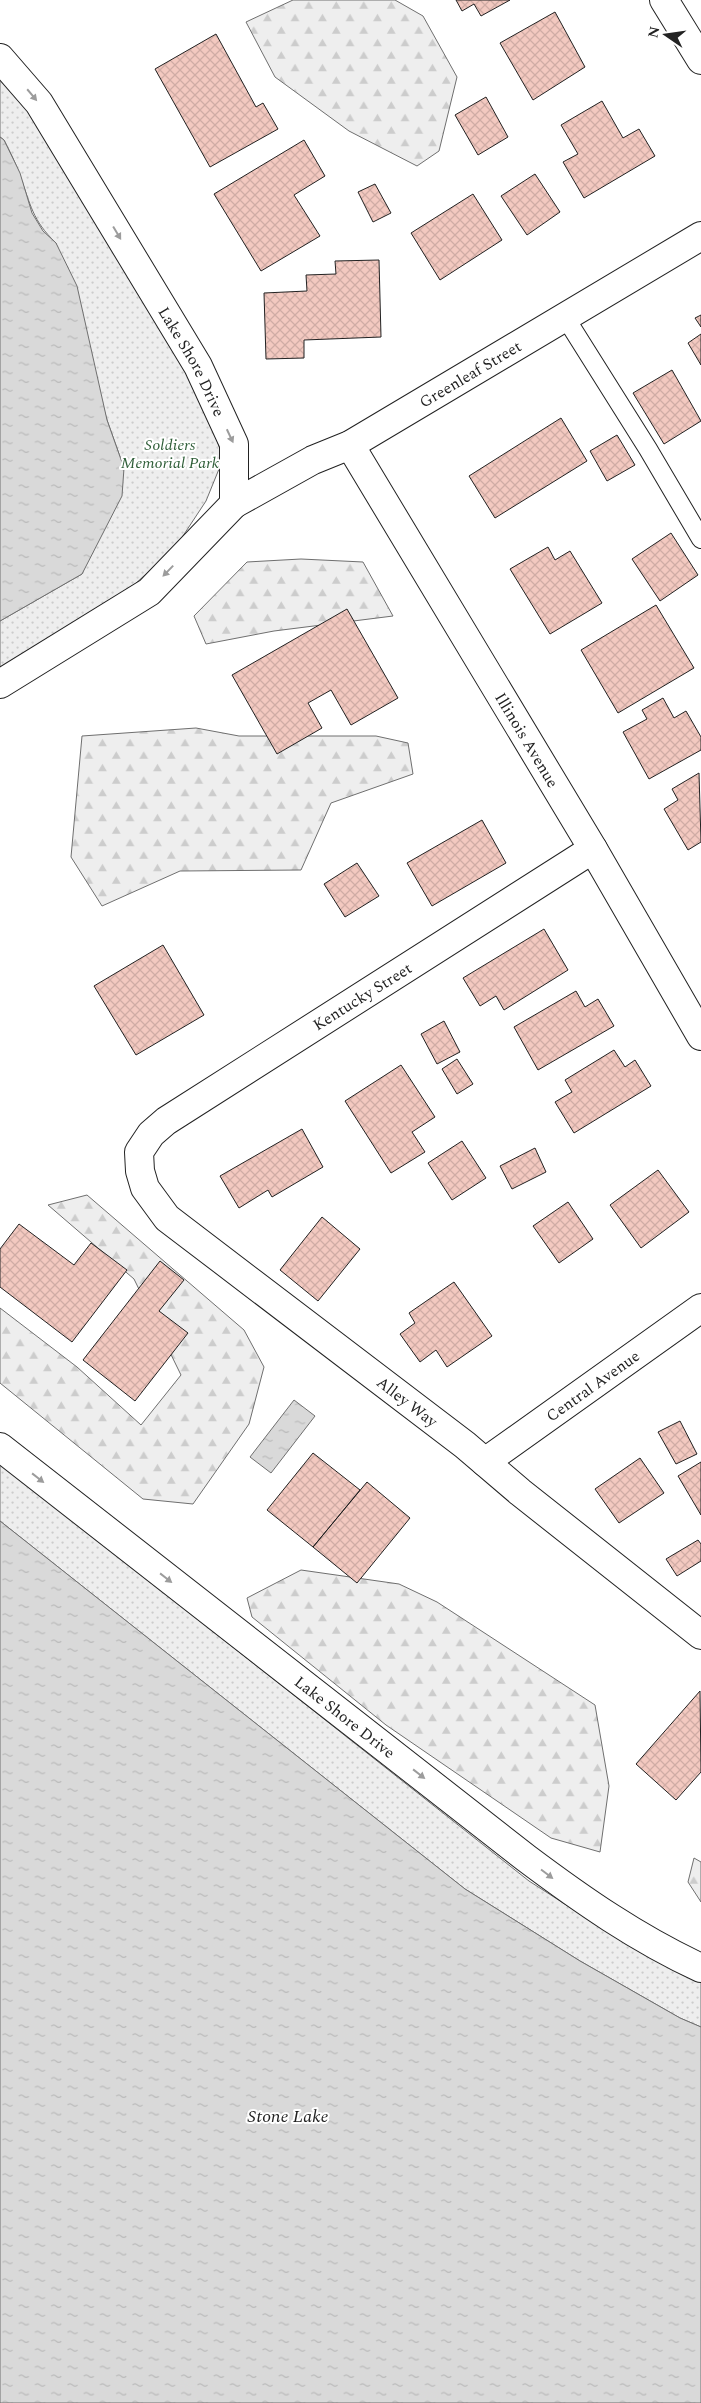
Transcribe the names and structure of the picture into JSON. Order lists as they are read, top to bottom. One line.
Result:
{"streets":{"street":["Lake Shore Drive","Greenleaf Street","Illinois Avenue","Kentucky Street","Central Avenue","Alley Way"]},"crossings":[["Lake Shore Drive","Greenleaf Street"],["Greenleaf Street","Illinois Avenue"],["Illinois Avenue","Kentucky Street"],["Kentucky Street","Alley Way"],["Central Avenue","Alley Way"]],"one_way":["Lake Shore Drive"],"water":["Stone Lake"],"parks":["Soldiers Memorial Park"],"north":"left"}
